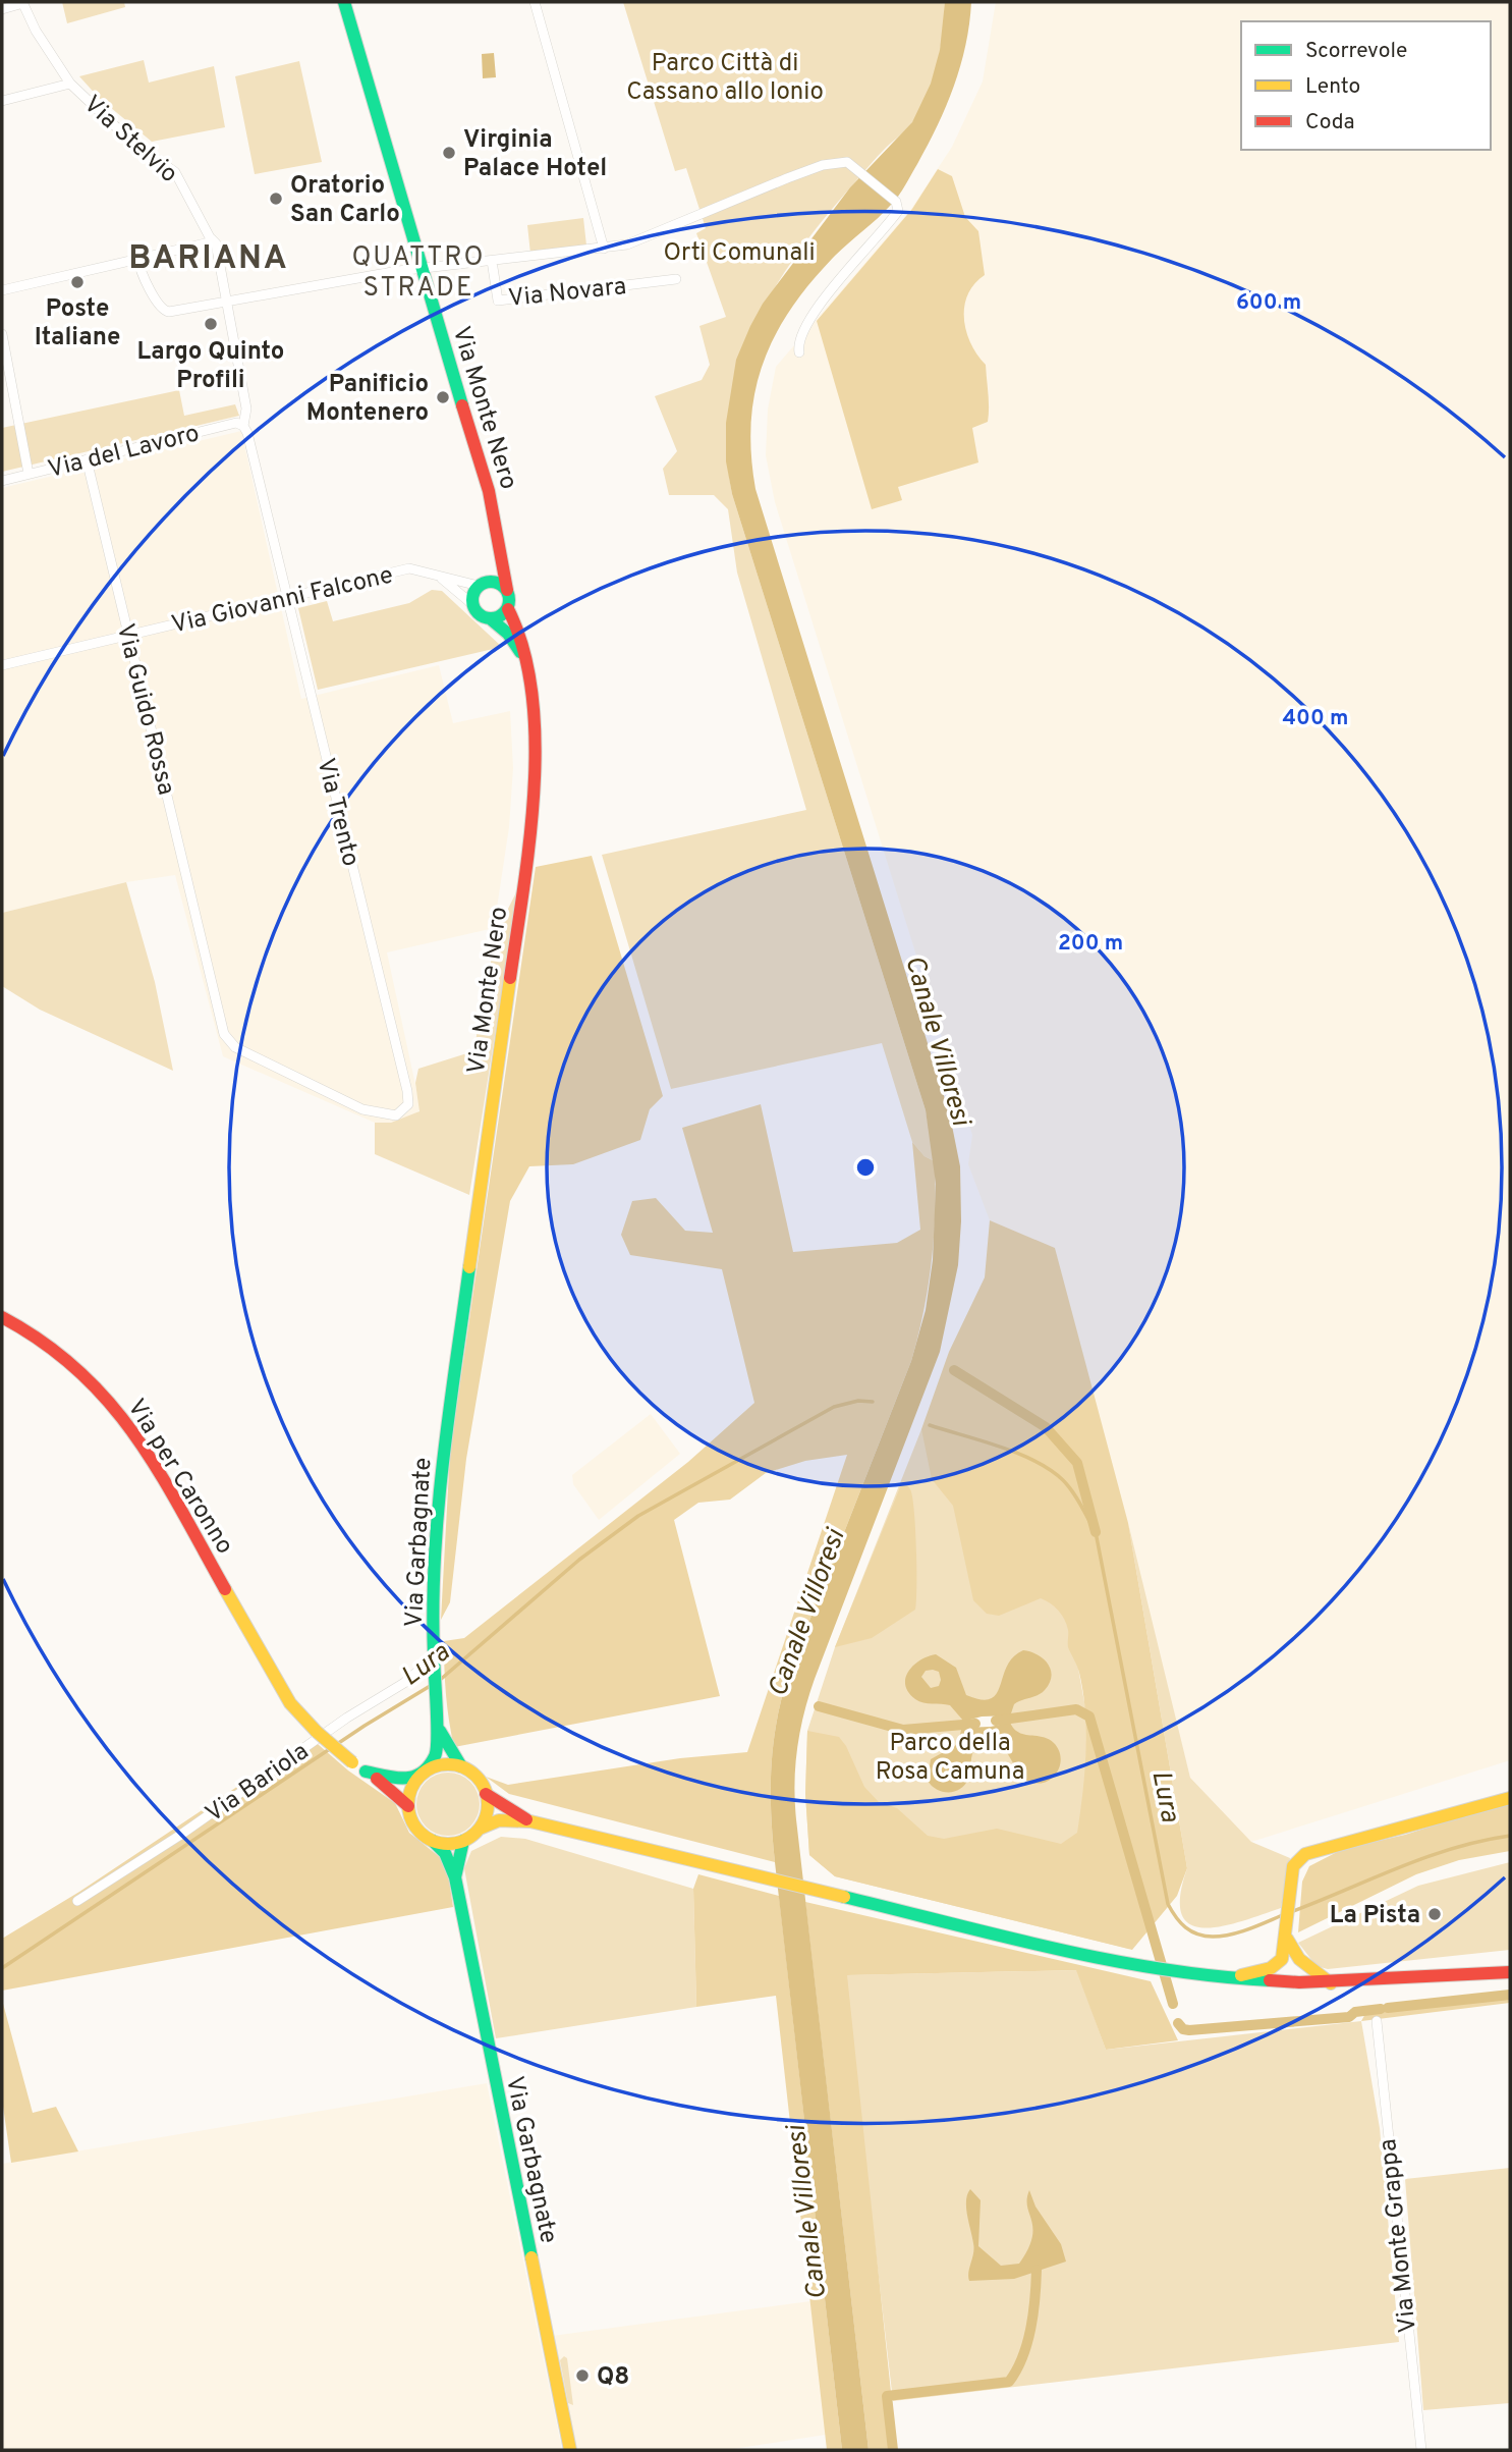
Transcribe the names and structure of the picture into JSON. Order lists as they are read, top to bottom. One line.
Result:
{"streets":{"street":["Via Stelvio","Via Novara","Via Monte Nero","Via del Lavoro","Via Giovanni Falcone","Via Guido Rossa","Via Trento","Via per Caronno","Via Garbagnate","Via Bariola","Via Monte Grappa"]},"crossings":[["Via Stelvio","Via Trento"],["Via Monte Nero","Via Giovanni Falcone"],["Via Monte Nero","Via Garbagnate"],["Via del Lavoro","Via Guido Rossa"],["Via del Lavoro","Via Trento"],["Via Giovanni Falcone","Via Guido Rossa"],["Via Giovanni Falcone","Via Trento"],["Via Guido Rossa","Via Trento"],["Via Garbagnate","Via Bariola"]],"districts":["QUATTRO STRADE","BARIANA"],"water":["Canale Villoresi","Lura"],"parks":["Parco Città di Cassano allo Ionio","Orti Comunali","Parco della Rosa Camuna"],"places":["Virginia Palace Hotel","Oratorio San Carlo","Poste Italiane","Largo Quinto Profili","Panificio Montenero","La Pista","Q8"],"legend":["Scorrevole","Lento","Coda"],"rings":["600 m","400 m","200 m"]}
